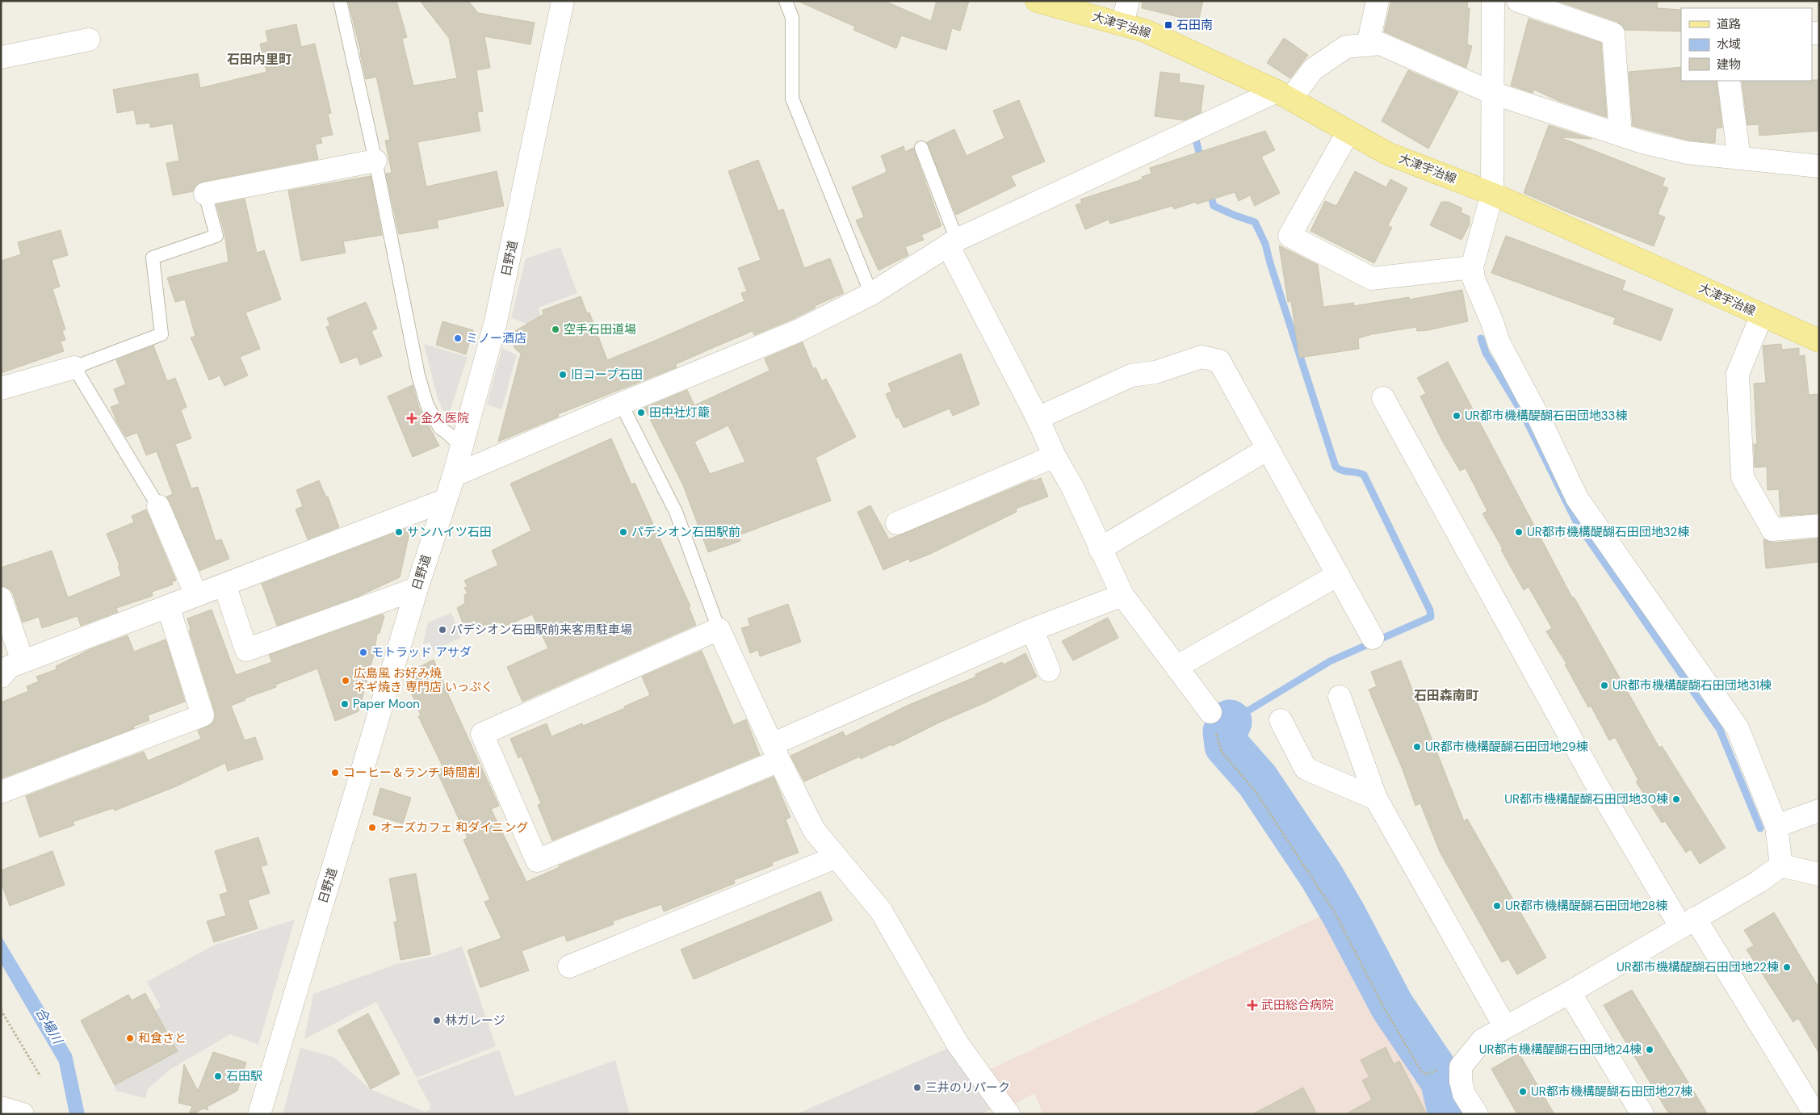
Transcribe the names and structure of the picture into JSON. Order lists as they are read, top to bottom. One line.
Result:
{"streets":{"main road":["大津宇治線"],"street":["日野道"]},"districts":["石田内里町","石田森南町"],"water":["合場川"],"places":{"transit":["石田南"],"other":["空手石田道場","ミノー酒店","旧コープ石田","田中社灯籠","UR都市機構醍醐石田団地33棟","サンハイツ石田","パデシオン石田駅前","UR都市機構醍醐石田団地32棟","パデシオン石田駅前来客用駐車場","モトラッド アサダ","広島風 お好み焼 ネギ焼き 専門店 いっぷく","UR都市機構醍醐石田団地31棟","Paper Moon","UR都市機構醍醐石田団地29棟","コーヒー＆ランチ 時間割","UR都市機構醍醐石田団地30棟","オーズカフェ 和ダイニング","UR都市機構醍醐石田団地28棟","UR都市機構醍醐石田団地22棟","林ガレージ","和食さと","UR都市機構醍醐石田団地24棟","石田駅","三井のリパーク","UR都市機構醍醐石田団地27棟"],"health":["金久医院","武田総合病院"]},"legend":["道路","水域","建物"]}
